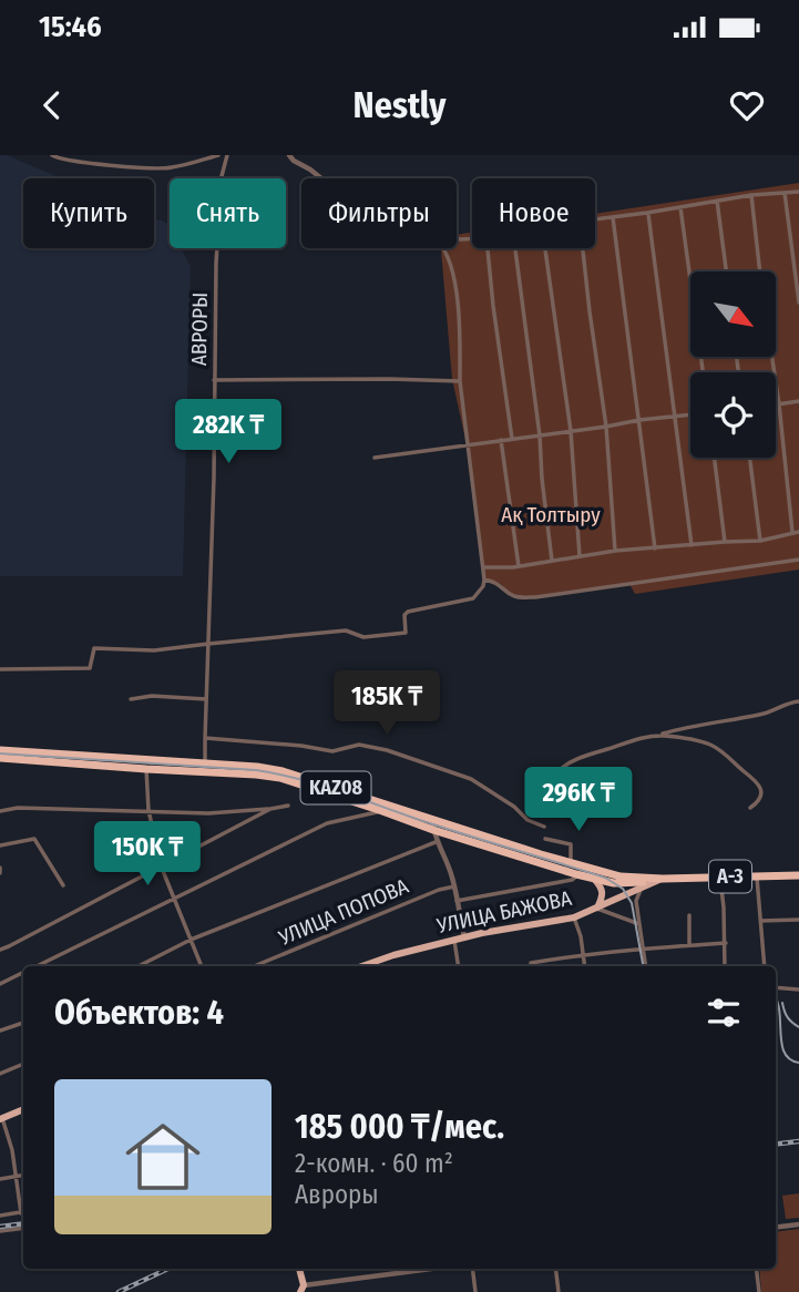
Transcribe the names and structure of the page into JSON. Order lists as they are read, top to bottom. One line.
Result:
{"streets":{"highway":["KAZ08","A-3","УЛИЦА БАЖОВА"],"street":["АВРОРЫ","УЛИЦА ПОПОВА"]},"crossings":[["АВРОРЫ","KAZ08"],["KAZ08","УЛИЦА БАЖОВА"]],"parks":["Ақ Толтыру"],"north":"bottom right","page":{"status":"15:46","header":"Nestly","chip":["Купить","Снять","Фильтры","Новое"],"price":["282K ₸","185K ₸","296K ₸","150K ₸"],"heading":"Объектов: 4","list":[{"name":"185 000 ₸/мес.","note":"2-комн. · 60 m² · Авроры"}]}}
